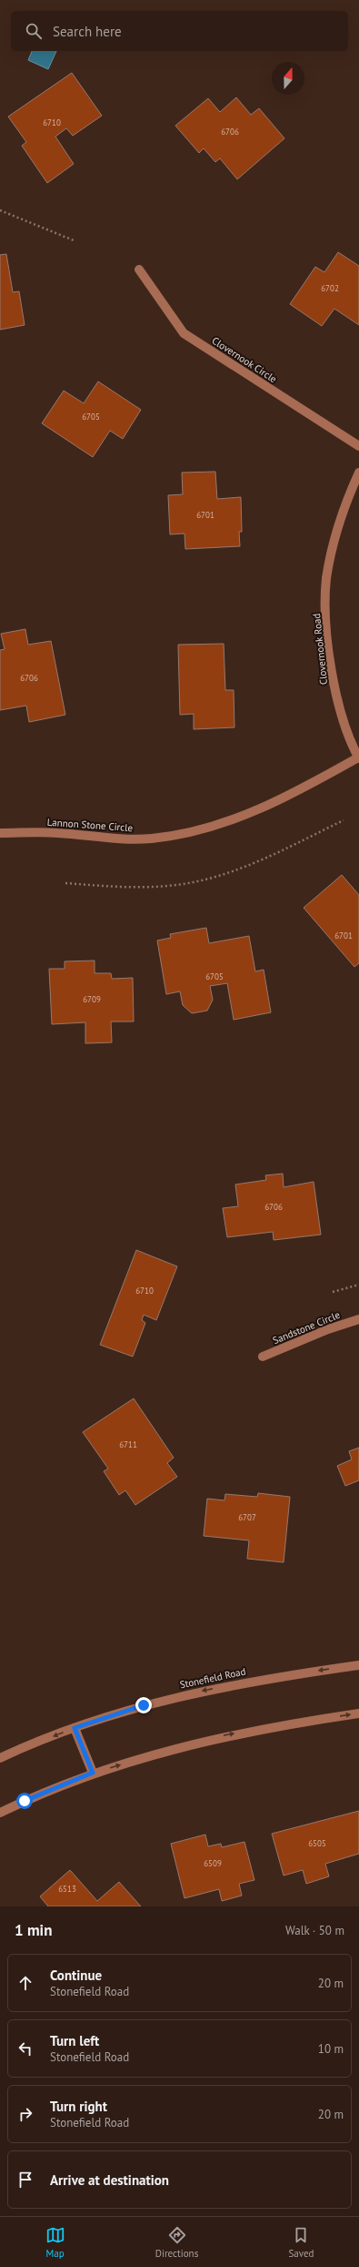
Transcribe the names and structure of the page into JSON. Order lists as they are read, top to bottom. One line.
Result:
{"streets":{"street":["Clovernook Circle","Clovernook Road","Lannon Stone Circle","Sandstone Circle","Stonefield Road"]},"crossings":[["Clovernook Road","Lannon Stone Circle"]],"house_numbers":["6710","6706","6702","6705","6701","6706","6701","6705","6709","6706","6710","6711","6707","6505","6509","6513"],"north":"top","page":{"search":"Search here","heading":["1 min","Walk · 50 m"],"list":[["Continue","Stonefield Road","20 m"],["Turn left","Stonefield Road","10 m"],["Turn right","Stonefield Road","20 m"],"Arrive at destination"],"nav":["Map","Directions","Saved"]}}
